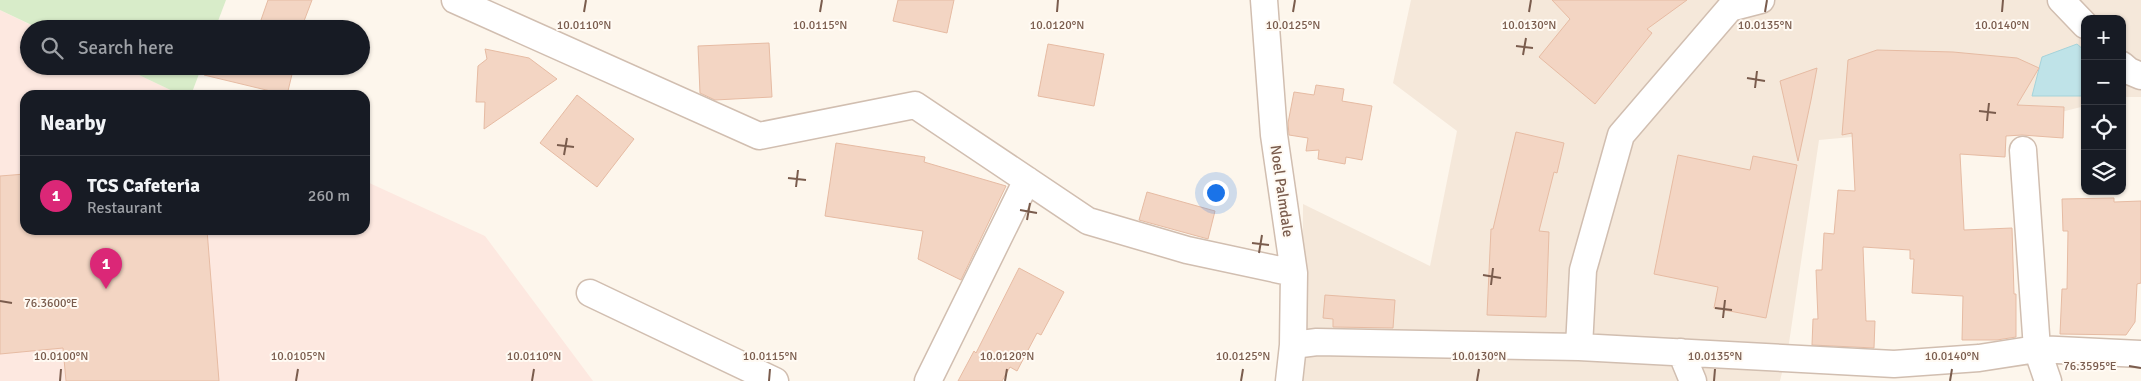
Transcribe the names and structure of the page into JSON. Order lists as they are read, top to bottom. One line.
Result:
{"streets":{"street":["Noel Palmdale"]},"page":{"map_buttons":["+","−"],"search":"Search here","heading":"Nearby","list":[{"mark":"1","name":"TCS Cafeteria","note":"Restaurant","value":"260 m"}],"pins":"1"},"coordinates":["10.0110°N","10.0115°N","10.0120°N","10.0125°N","10.0130°N","10.0135°N","10.0140°N","76.3600°E","10.0100°N","10.0105°N","76.3595°E"]}
